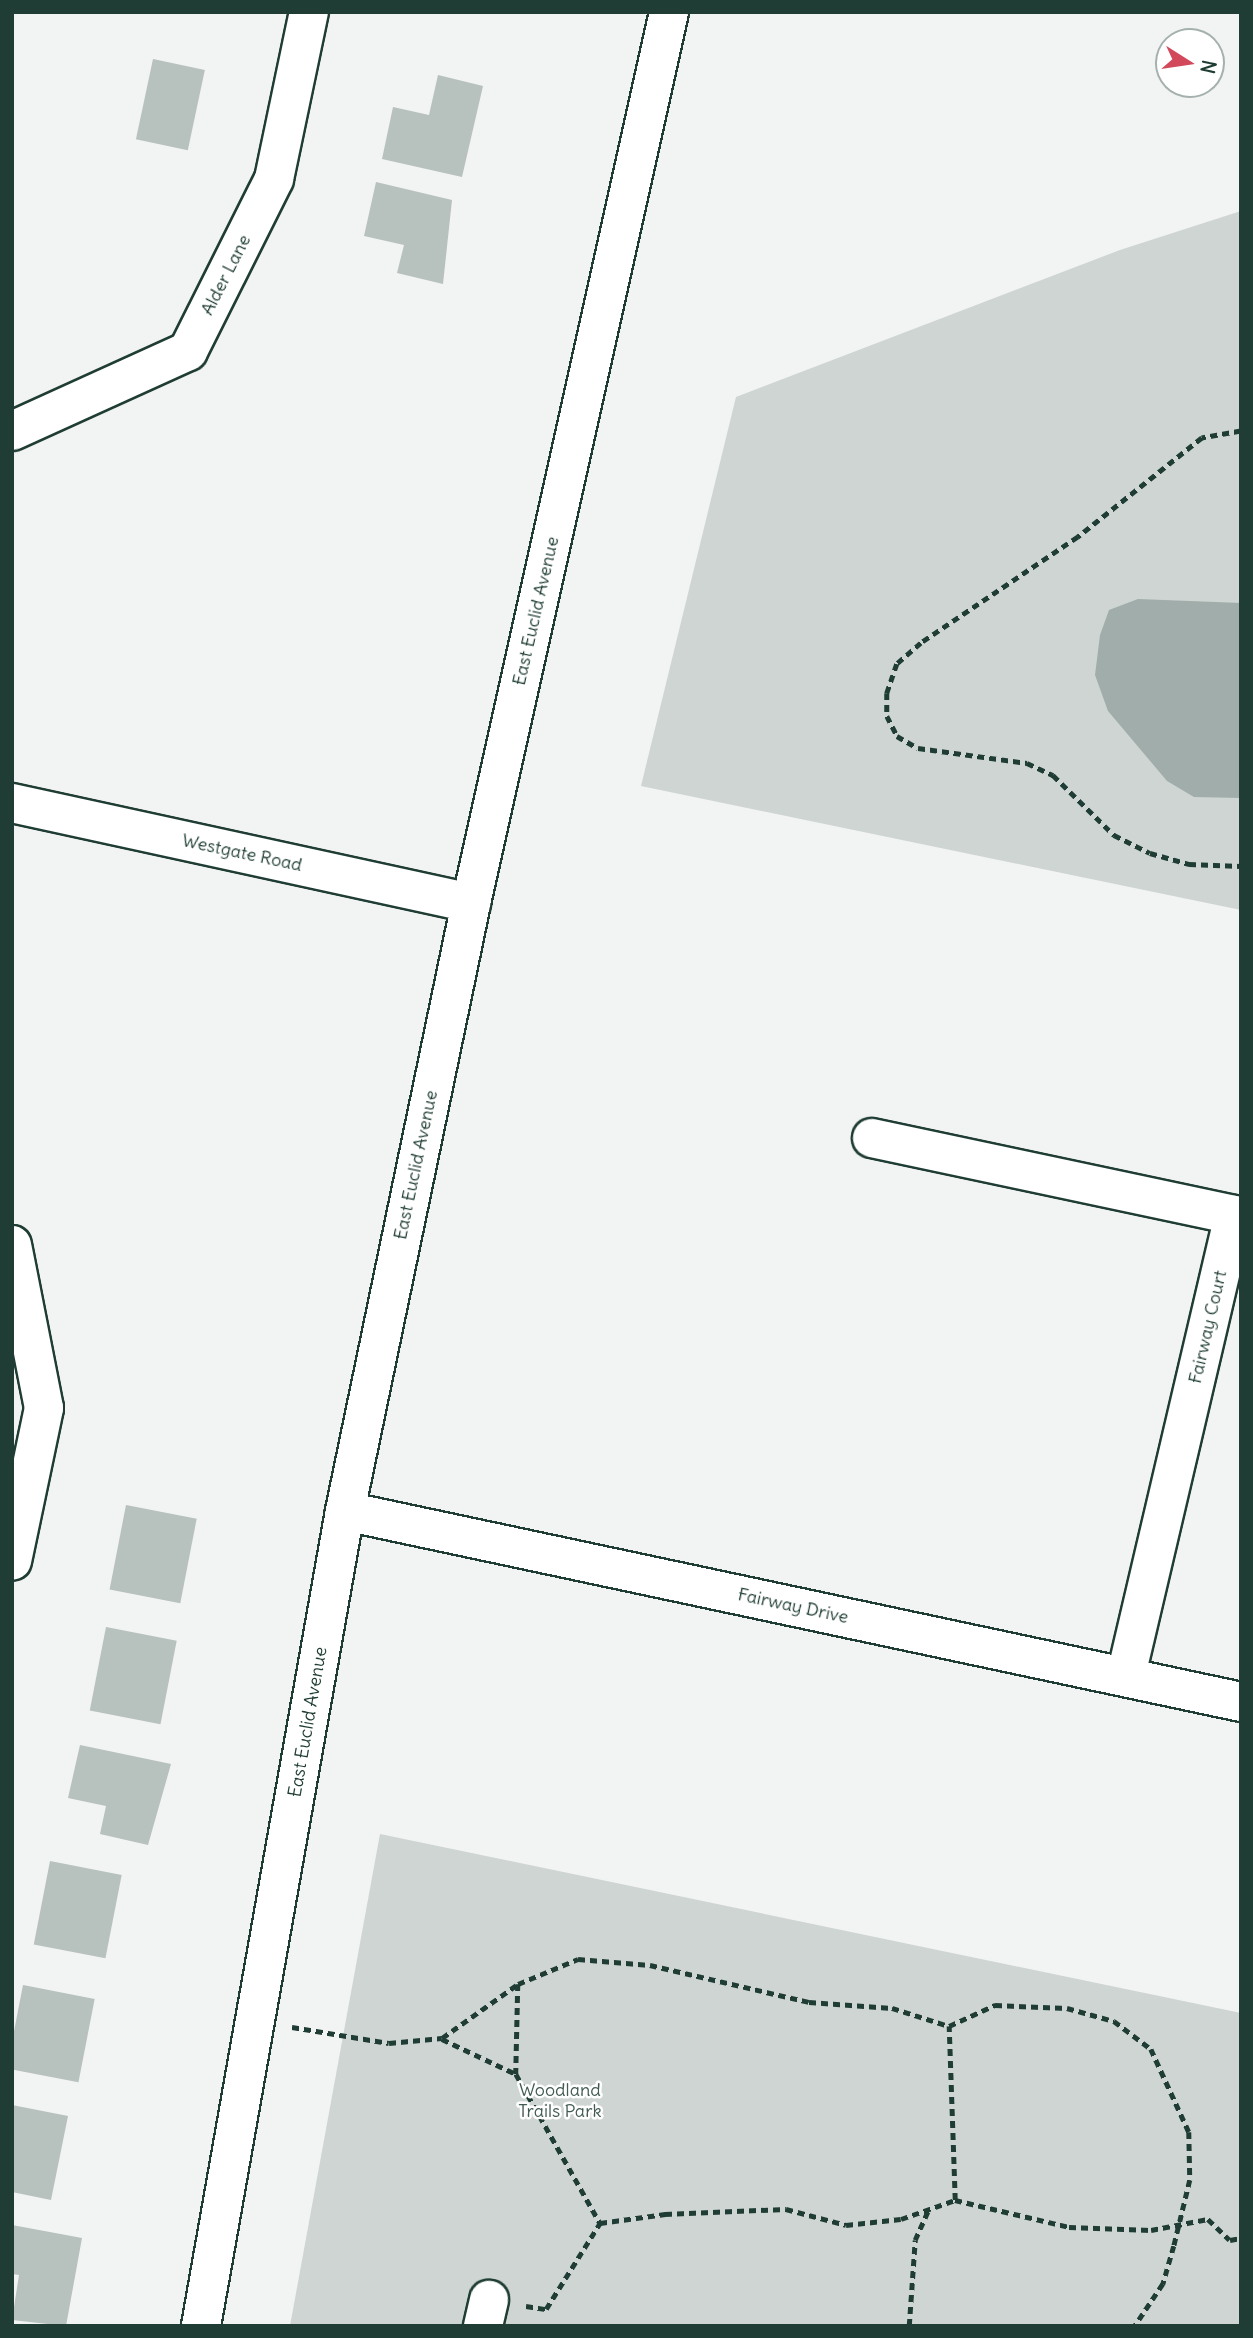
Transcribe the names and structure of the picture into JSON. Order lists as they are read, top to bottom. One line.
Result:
{"streets":{"street":["Alder Lane","East Euclid Avenue","Westgate Road","Fairway Court","Fairway Drive"]},"crossings":[["East Euclid Avenue","Westgate Road"],["East Euclid Avenue","Fairway Drive"],["Fairway Court","Fairway Drive"]],"parks":["Woodland Trails Park"],"north":"right"}
